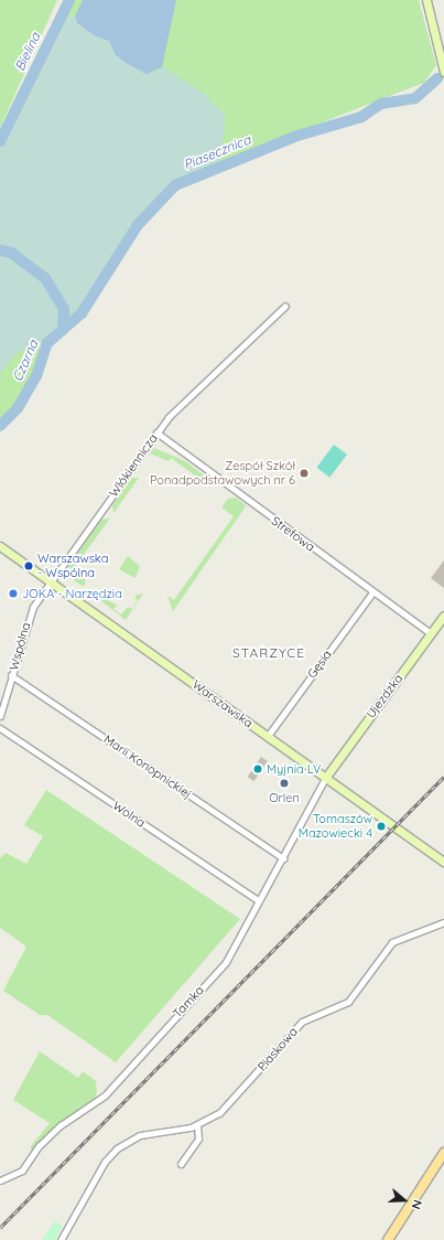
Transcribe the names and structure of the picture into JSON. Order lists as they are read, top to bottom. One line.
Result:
{"streets":{"main road":["Ujezdzka","Warszawska"],"street":["Włókiennicza","Strefowa","Wspólna","Gęsia","Marii Konopnickiej","Wolna","Tamka","Piaskowa"]},"crossings":[["Włókiennicza","Strefowa"],["Włókiennicza","Wspólna"],["Włókiennicza","Warszawska"],["Strefowa","Gęsia"],["Strefowa","Ujezdzka"],["Wspólna","Warszawska"],["Wspólna","Marii Konopnickiej"],["Gęsia","Warszawska"],["Ujezdzka","Warszawska"],["Ujezdzka","Tamka"],["Warszawska","Tamka"],["Marii Konopnickiej","Tamka"],["Wolna","Tamka"]],"districts":["STARZYCE"],"water":["Bielina","Piasecznica","Czarna"],"places":["Zespół Szkół Ponadpodstawowych nr 6","Warszawska - Wspólna","JOKA - Narzędzia","Myjnia LV","Orlen","Tomaszów Mazowiecki 4"],"north":"right"}
